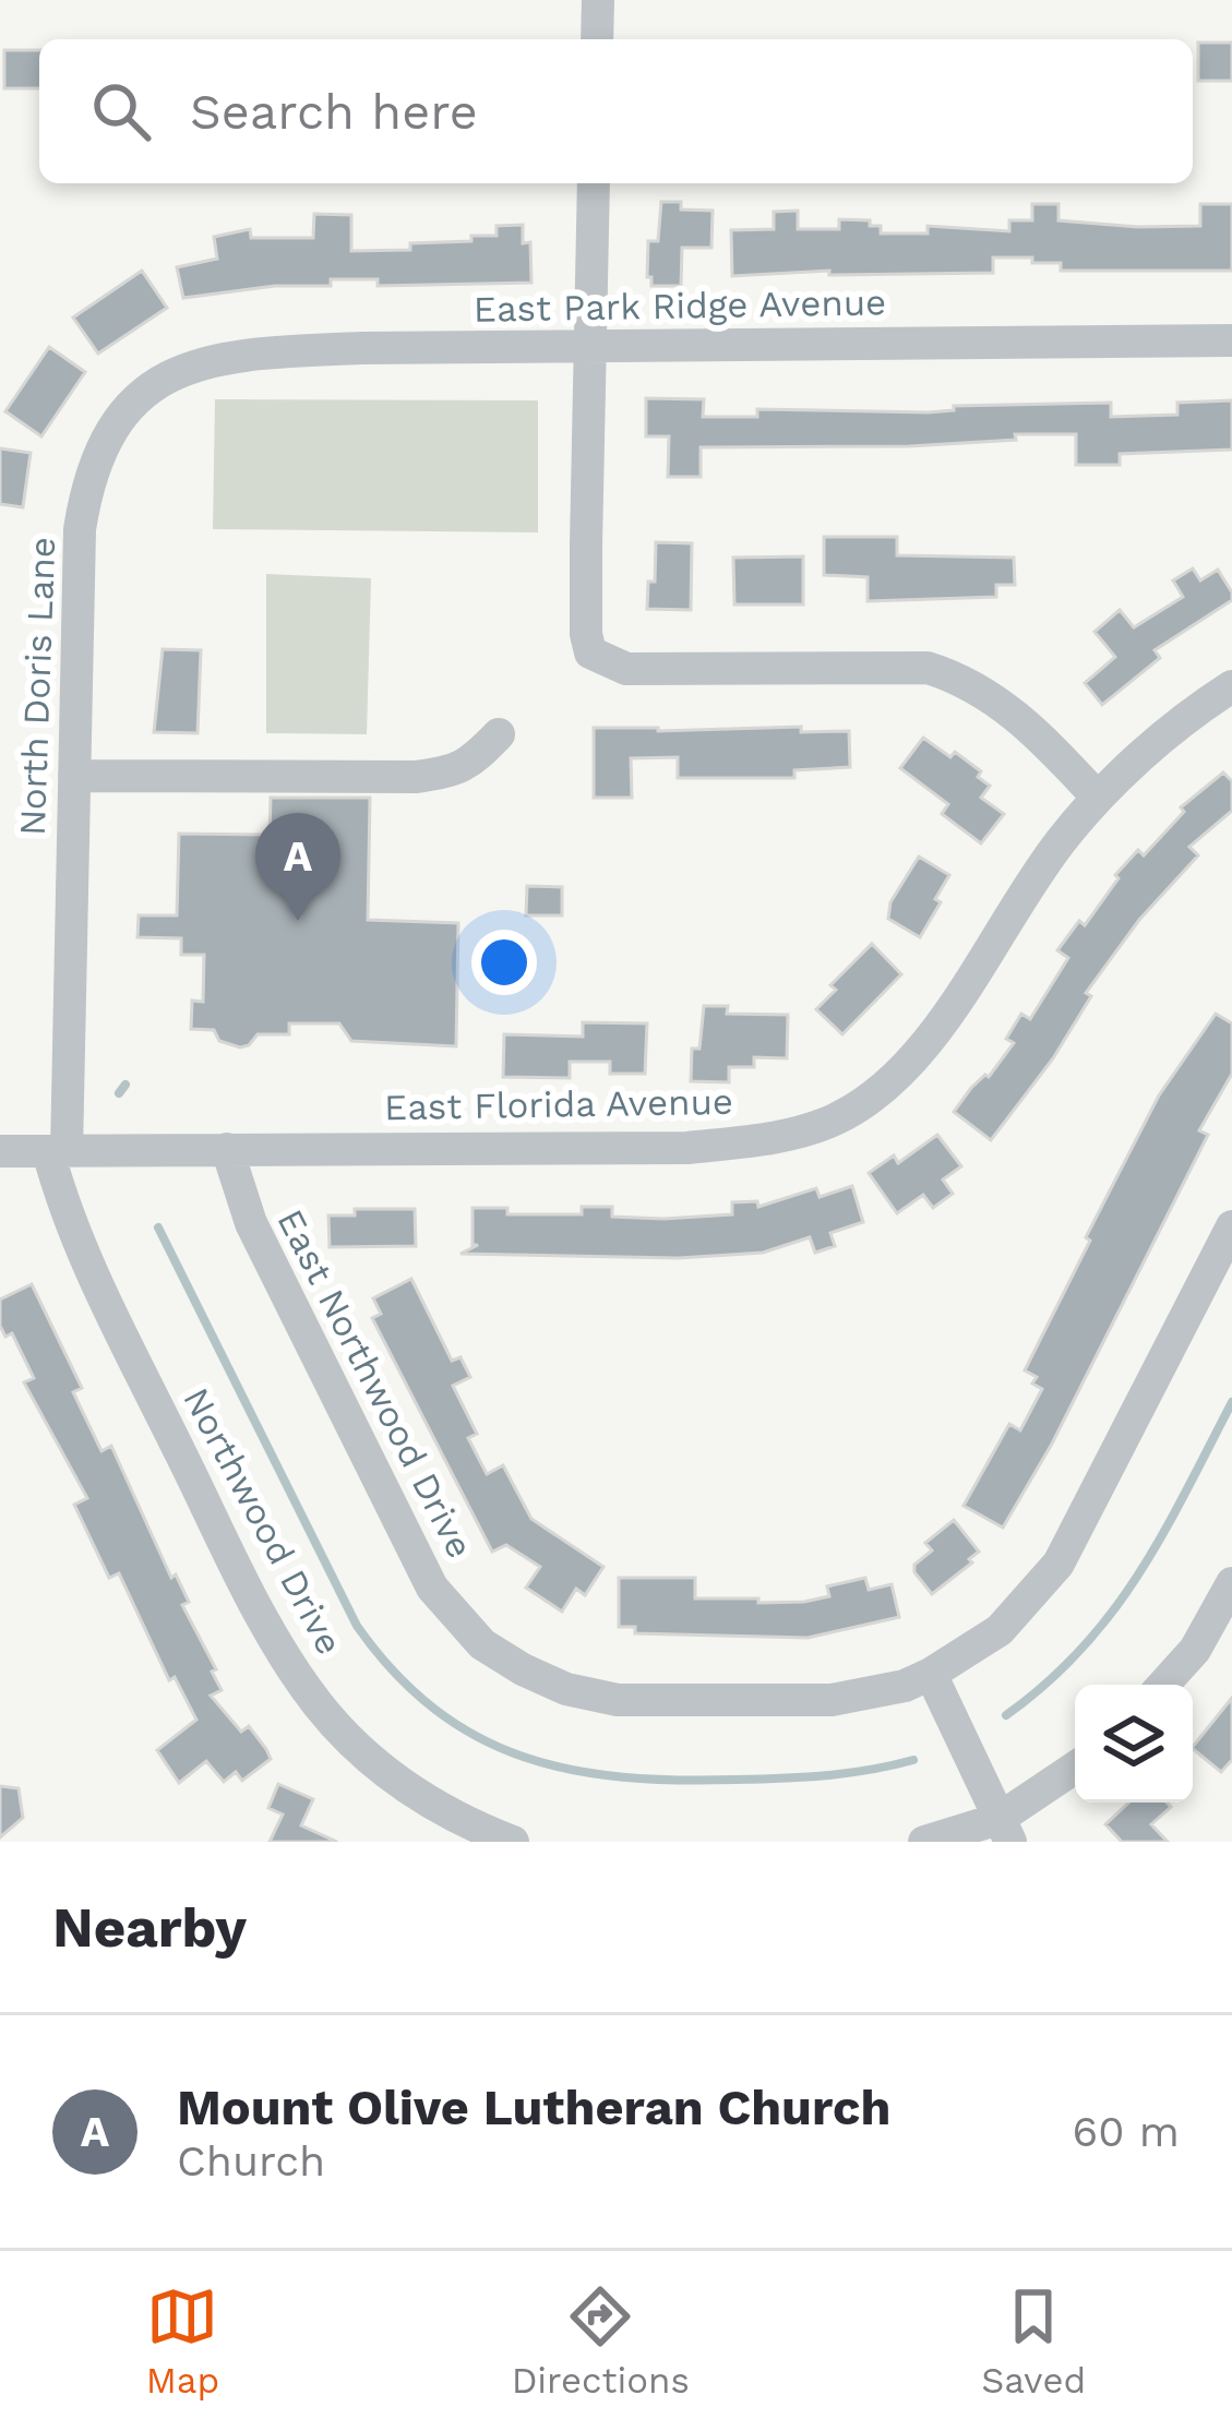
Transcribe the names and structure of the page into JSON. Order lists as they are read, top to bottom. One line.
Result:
{"streets":{"street":["East Park Ridge Avenue","North Doris Lane","East Florida Avenue","East Northwood Drive","Northwood Drive"]},"crossings":[["East Park Ridge Avenue","North Doris Lane"],["North Doris Lane","East Florida Avenue"],["North Doris Lane","Northwood Drive"],["East Florida Avenue","East Northwood Drive"],["East Florida Avenue","Northwood Drive"]],"page":{"search":"Search here","pins":"A","heading":"Nearby","list":[{"mark":"A","name":"Mount Olive Lutheran Church","note":"Church","value":"60 m"}],"nav":["Map","Directions","Saved"]}}
